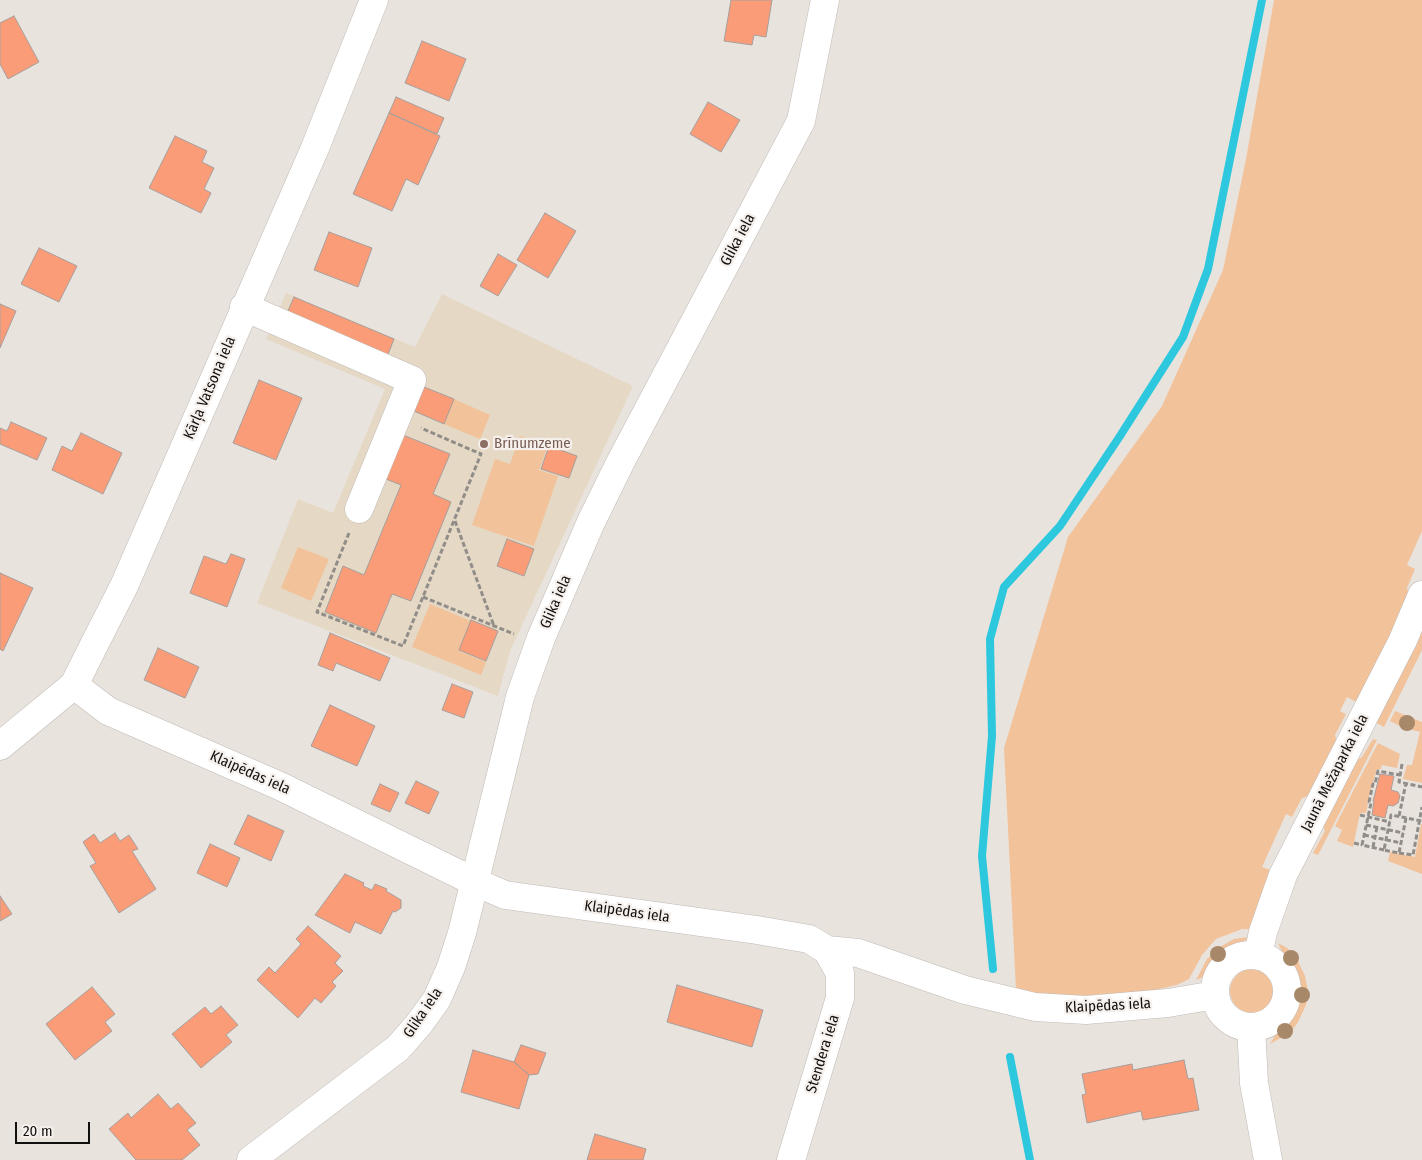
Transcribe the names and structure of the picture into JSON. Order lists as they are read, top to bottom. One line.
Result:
{"streets":{"street":["Glika iela","Kārļa Vatsona iela","Klaipēdas iela","Jaunā Mežaparka iela","Stendera iela"]},"crossings":[["Glika iela","Klaipēdas iela"],["Kārļa Vatsona iela","Klaipēdas iela"],["Klaipēdas iela","Jaunā Mežaparka iela"],["Klaipēdas iela","Stendera iela"]],"places":["Brīnumzeme"],"scale_bar":"20 m"}
